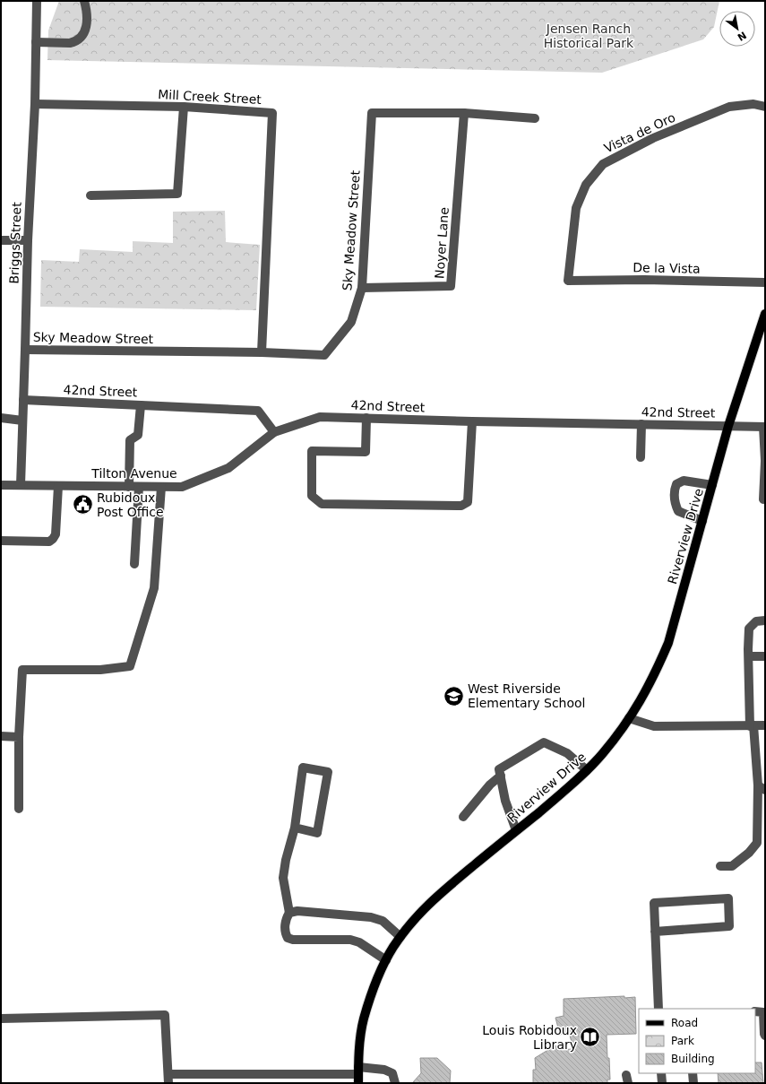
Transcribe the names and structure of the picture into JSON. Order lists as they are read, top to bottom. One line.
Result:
{"streets":{"main road":["Riverview Drive"],"street":["Mill Creek Street","Vista de Oro","Sky Meadow Street","Briggs Street","Noyer Lane","De la Vista","42nd Street","Tilton Avenue"]},"crossings":[["Mill Creek Street","Sky Meadow Street"],["Mill Creek Street","Briggs Street"],["Vista de Oro","De la Vista"],["Sky Meadow Street","Briggs Street"],["Sky Meadow Street","Noyer Lane"],["Briggs Street","42nd Street"],["Briggs Street","Tilton Avenue"],["42nd Street","Tilton Avenue"],["42nd Street","Riverview Drive"]],"parks":["Jensen Ranch Historical Park"],"places":{"public building":["Rubidoux Post Office"],"school or university":["West Riverside Elementary School"],"library":["Louis Robidoux Library"]},"legend":["Road","Park","Building"],"north":"bottom right"}
